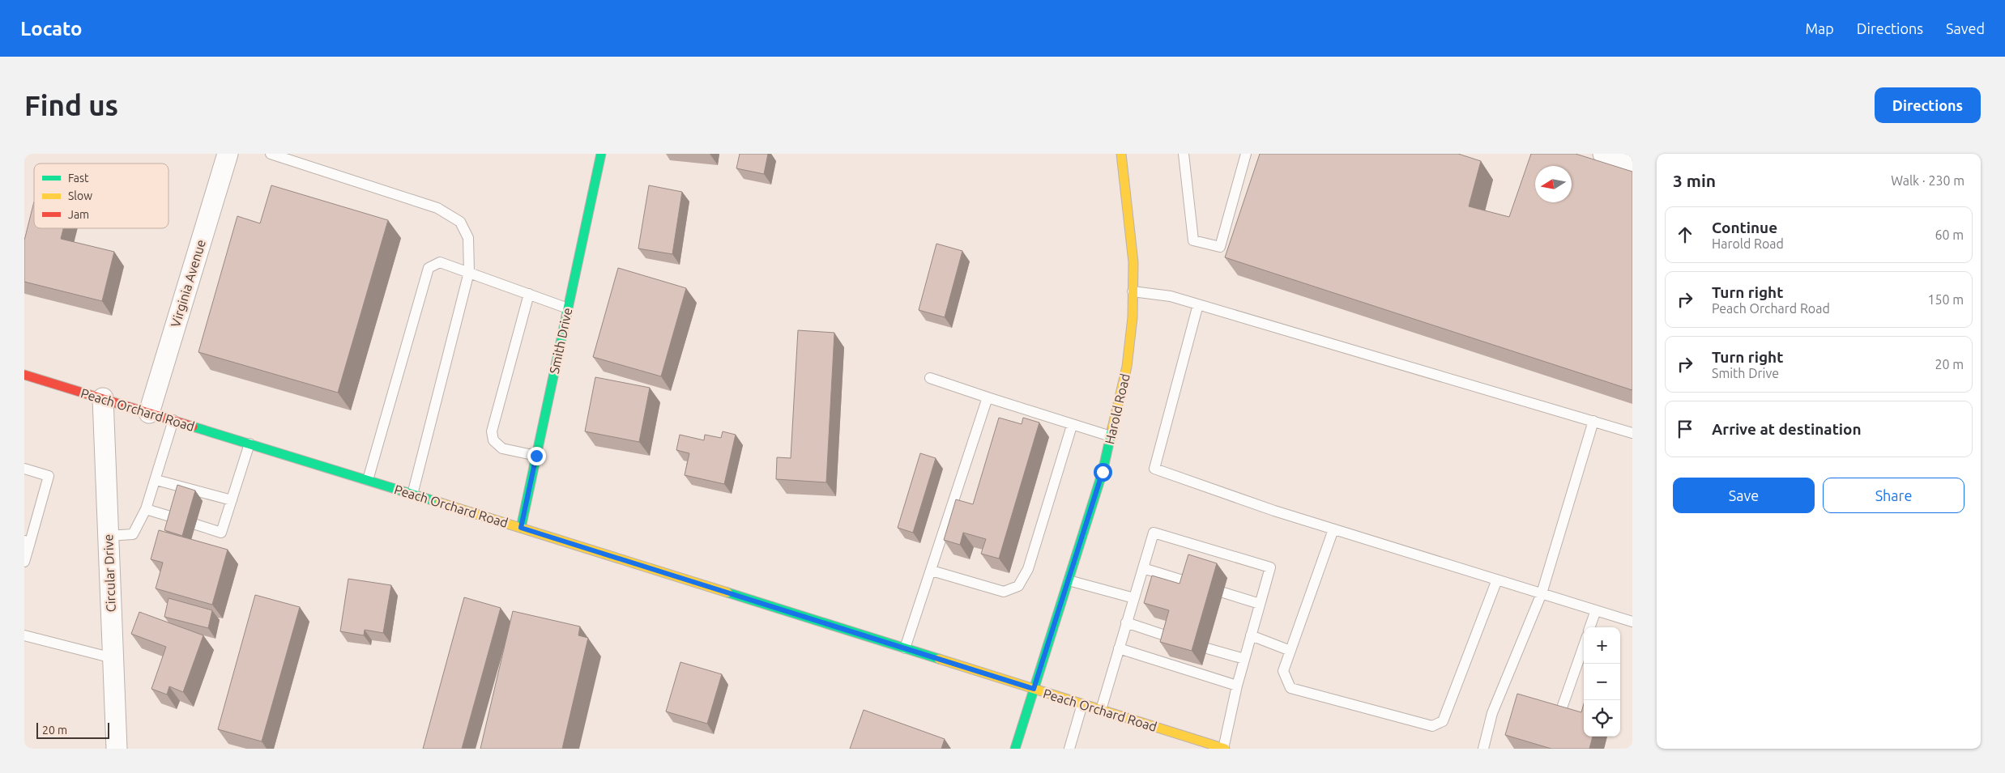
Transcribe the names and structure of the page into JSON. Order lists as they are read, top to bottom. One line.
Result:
{"streets":{"main road":["Smith Drive","Harold Road","Peach Orchard Road"],"street":["Virginia Avenue","Circular Drive"]},"crossings":[["Virginia Avenue","Peach Orchard Road"],["Smith Drive","Peach Orchard Road"],["Harold Road","Peach Orchard Road"],["Peach Orchard Road","Circular Drive"]],"legend":["Fast","Slow","Jam"],"scale_bar":"20 m","north":"left","page":{"header":"Locato","nav":["Map","Directions","Saved"],"buttons":["Directions",["Save","Share"]],"title":"Find us","heading":["3 min","Walk · 230 m"],"list":[["Continue","Harold Road","60 m"],["Turn right","Peach Orchard Road","150 m"],["Turn right","Smith Drive","20 m"],"Arrive at destination"],"map_buttons":["+","−"],"scale":"20 m"}}
